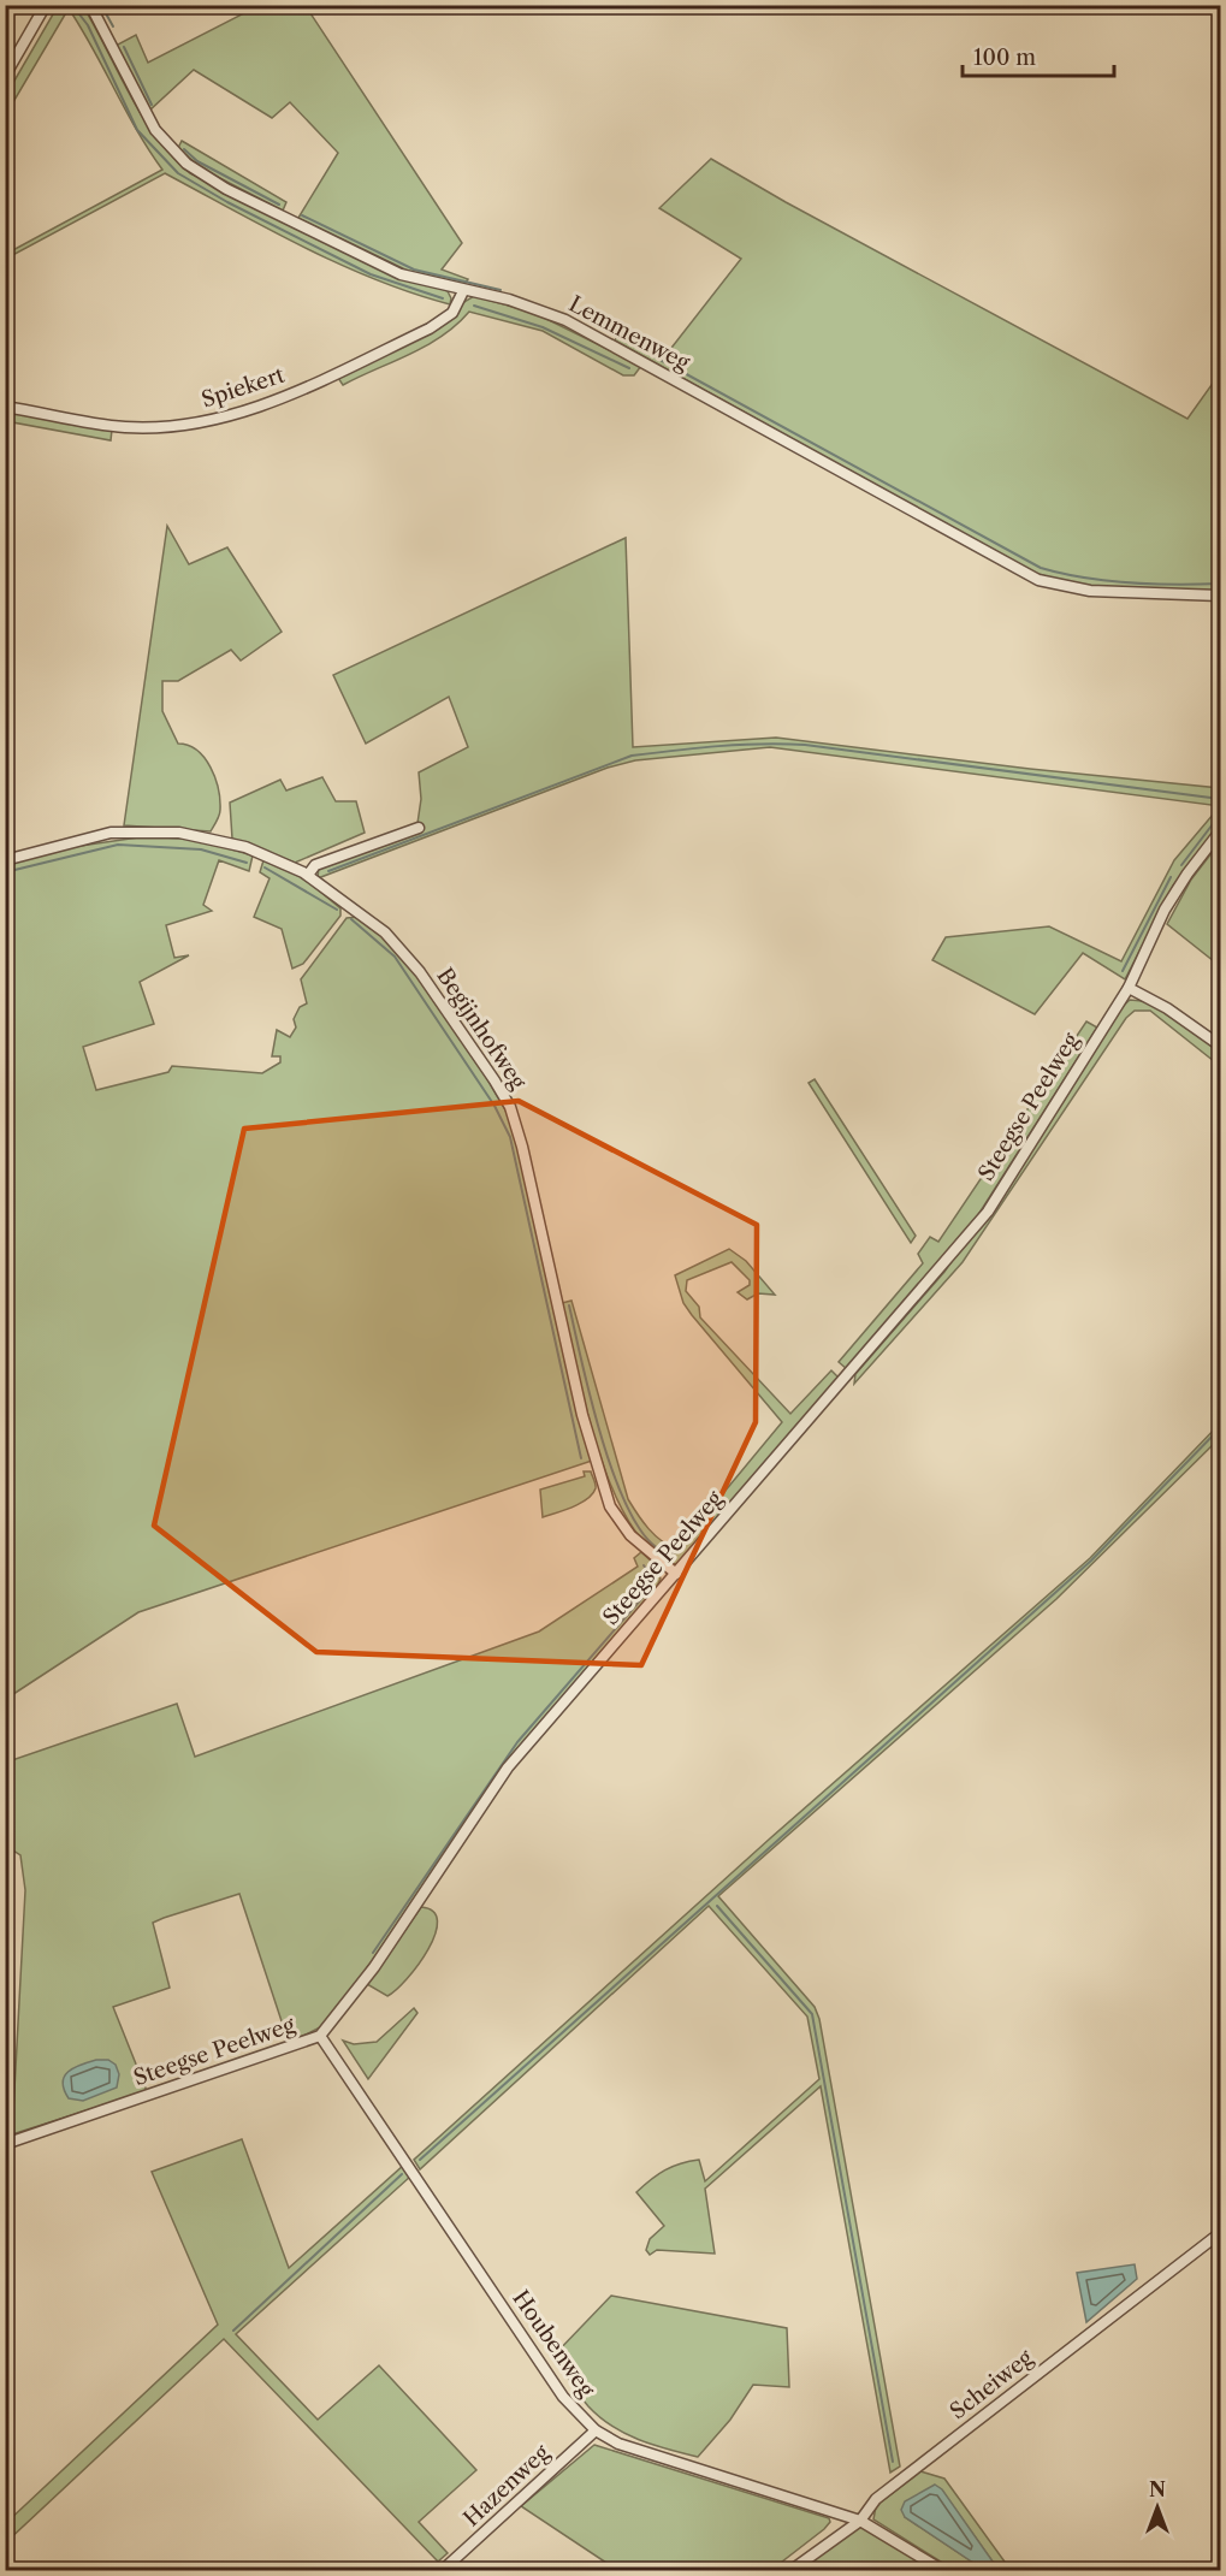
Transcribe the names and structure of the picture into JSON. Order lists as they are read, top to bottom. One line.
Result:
{"streets":{"street":["Lemmenweg","Spiekert","Begijnhofweg","Steegse Peelweg","Houbenweg","Scheiweg","Hazenweg"]},"crossings":[["Lemmenweg","Spiekert"],["Begijnhofweg","Steegse Peelweg"],["Steegse Peelweg","Houbenweg"],["Houbenweg","Scheiweg"],["Houbenweg","Hazenweg"]],"scale_bar":"100 m","north":"top"}
